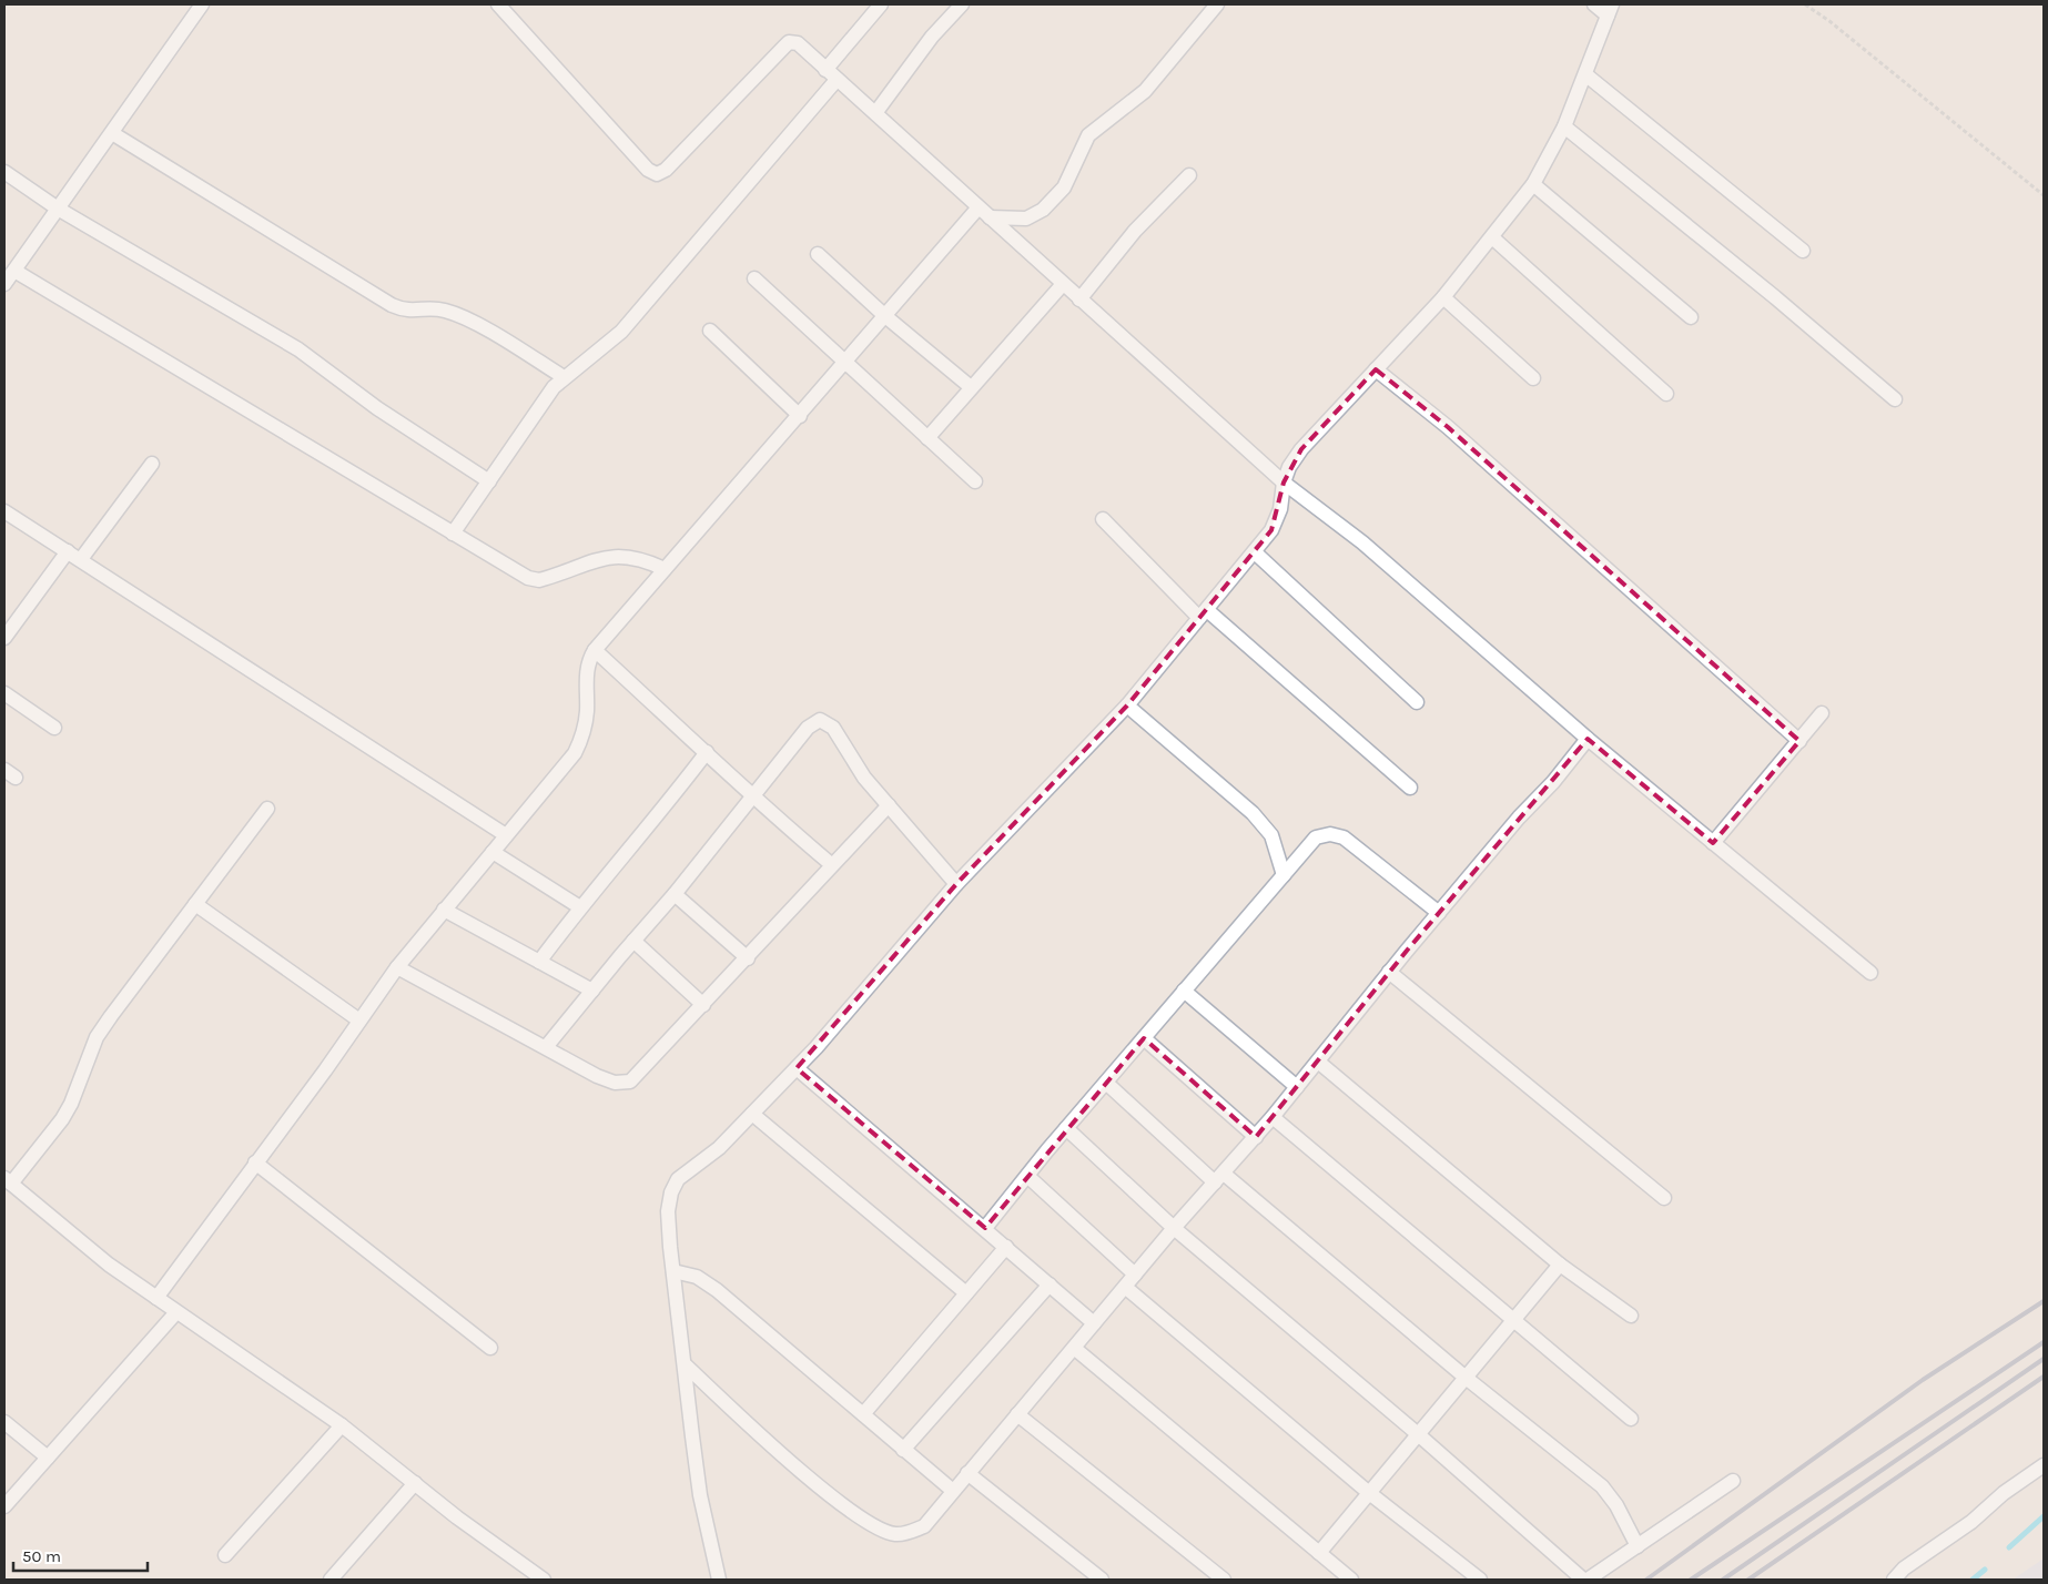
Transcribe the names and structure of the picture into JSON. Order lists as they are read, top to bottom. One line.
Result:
{"scale_bar":"50 m"}
